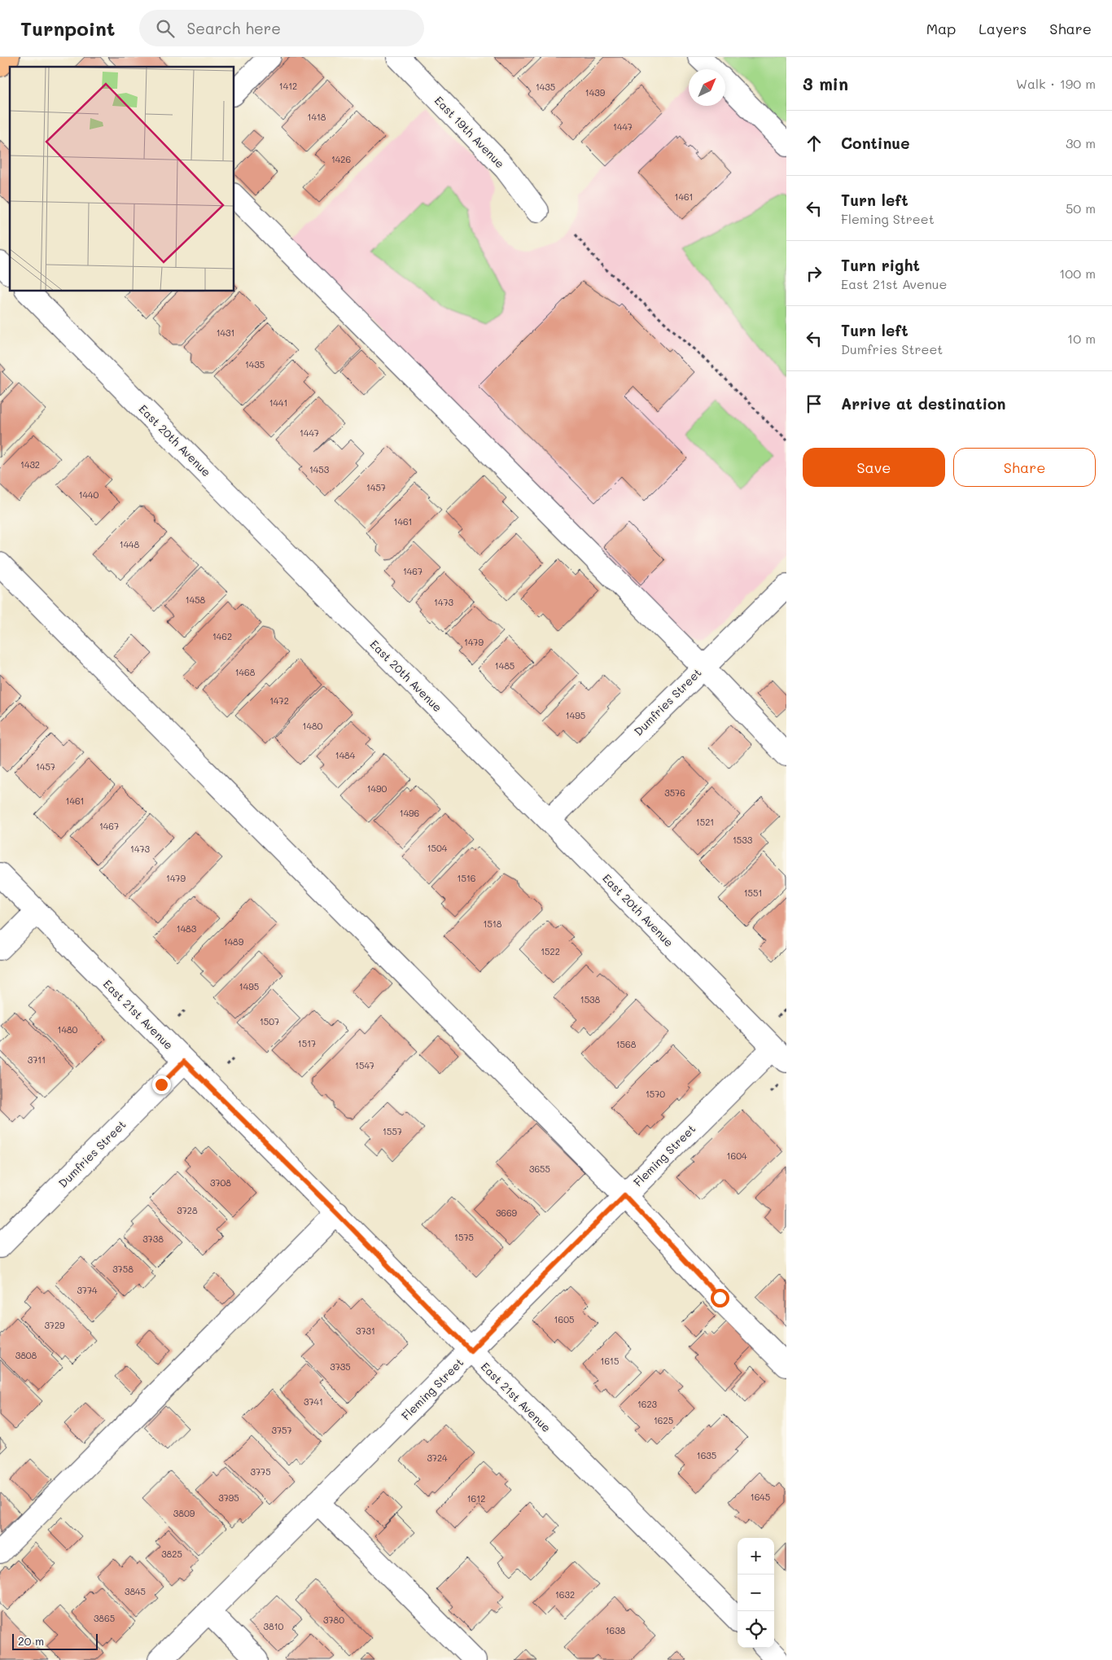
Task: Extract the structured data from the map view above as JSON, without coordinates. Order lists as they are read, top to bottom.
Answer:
{
  "streets": {
    "street": [
      "East 19th Avenue",
      "East 20th Avenue",
      "Dumfries Street",
      "East 21st Avenue",
      "Fleming Street"
    ]
  },
  "crossings": [
    ["East 20th Avenue", "Dumfries Street"],
    ["East 20th Avenue", "Fleming Street"],
    ["Dumfries Street", "East 21st Avenue"],
    ["East 21st Avenue", "Fleming Street"]
  ],
  "house_numbers": [
    "1412",
    "1435",
    "1439",
    "1418",
    "1447",
    "1426",
    "1461",
    "1431",
    "1435",
    "1441",
    "1447",
    "1432",
    "1453",
    "1457",
    "1440",
    "1461",
    "1448",
    "1467",
    "1458",
    "1473",
    "1462",
    "1479",
    "1485",
    "1468",
    "1472",
    "1495",
    "1480",
    "1484",
    "1457",
    "1490",
    "3576",
    "1461",
    "1496",
    "1521",
    "1467",
    "1533",
    "1504",
    "1473",
    "1479",
    "1516",
    "1551",
    "1518",
    "1483",
    "1489",
    "1522",
    "1495",
    "1538",
    "1507",
    "1480",
    "1517",
    "1568",
    "3711",
    "1547",
    "1570",
    "1557",
    "1604",
    "3655",
    "3708",
    "3728",
    "3669",
    "1575",
    "3738",
    "3758",
    "3774",
    "1605",
    "3729",
    "3731",
    "3808",
    "1615",
    "3735",
    "3741",
    "1623",
    "1625",
    "3757",
    "1635",
    "3724",
    "3775",
    "1645",
    "3795",
    "1612",
    "3809",
    "3825",
    "3845",
    "1632",
    "3865",
    "3780",
    "3810",
    "1638"
  ],
  "scale_bar": "20 m",
  "north": "top right",
  "page": {
    "header": "Turnpoint",
    "search": "Search here",
    "nav": ["Map", "Layers", "Share"],
    "heading": ["3 min", "Walk · 190 m"],
    "list": [
      ["Continue", "30 m"],
      ["Turn left", "Fleming Street", "50 m"],
      ["Turn right", "East 21st Avenue", "100 m"],
      ["Turn left", "Dumfries Street", "10 m"],
      "Arrive at destination"
    ],
    "buttons": ["Save", "Share"],
    "map_buttons": ["+", "−"],
    "scale": "20 m"
  }
}
